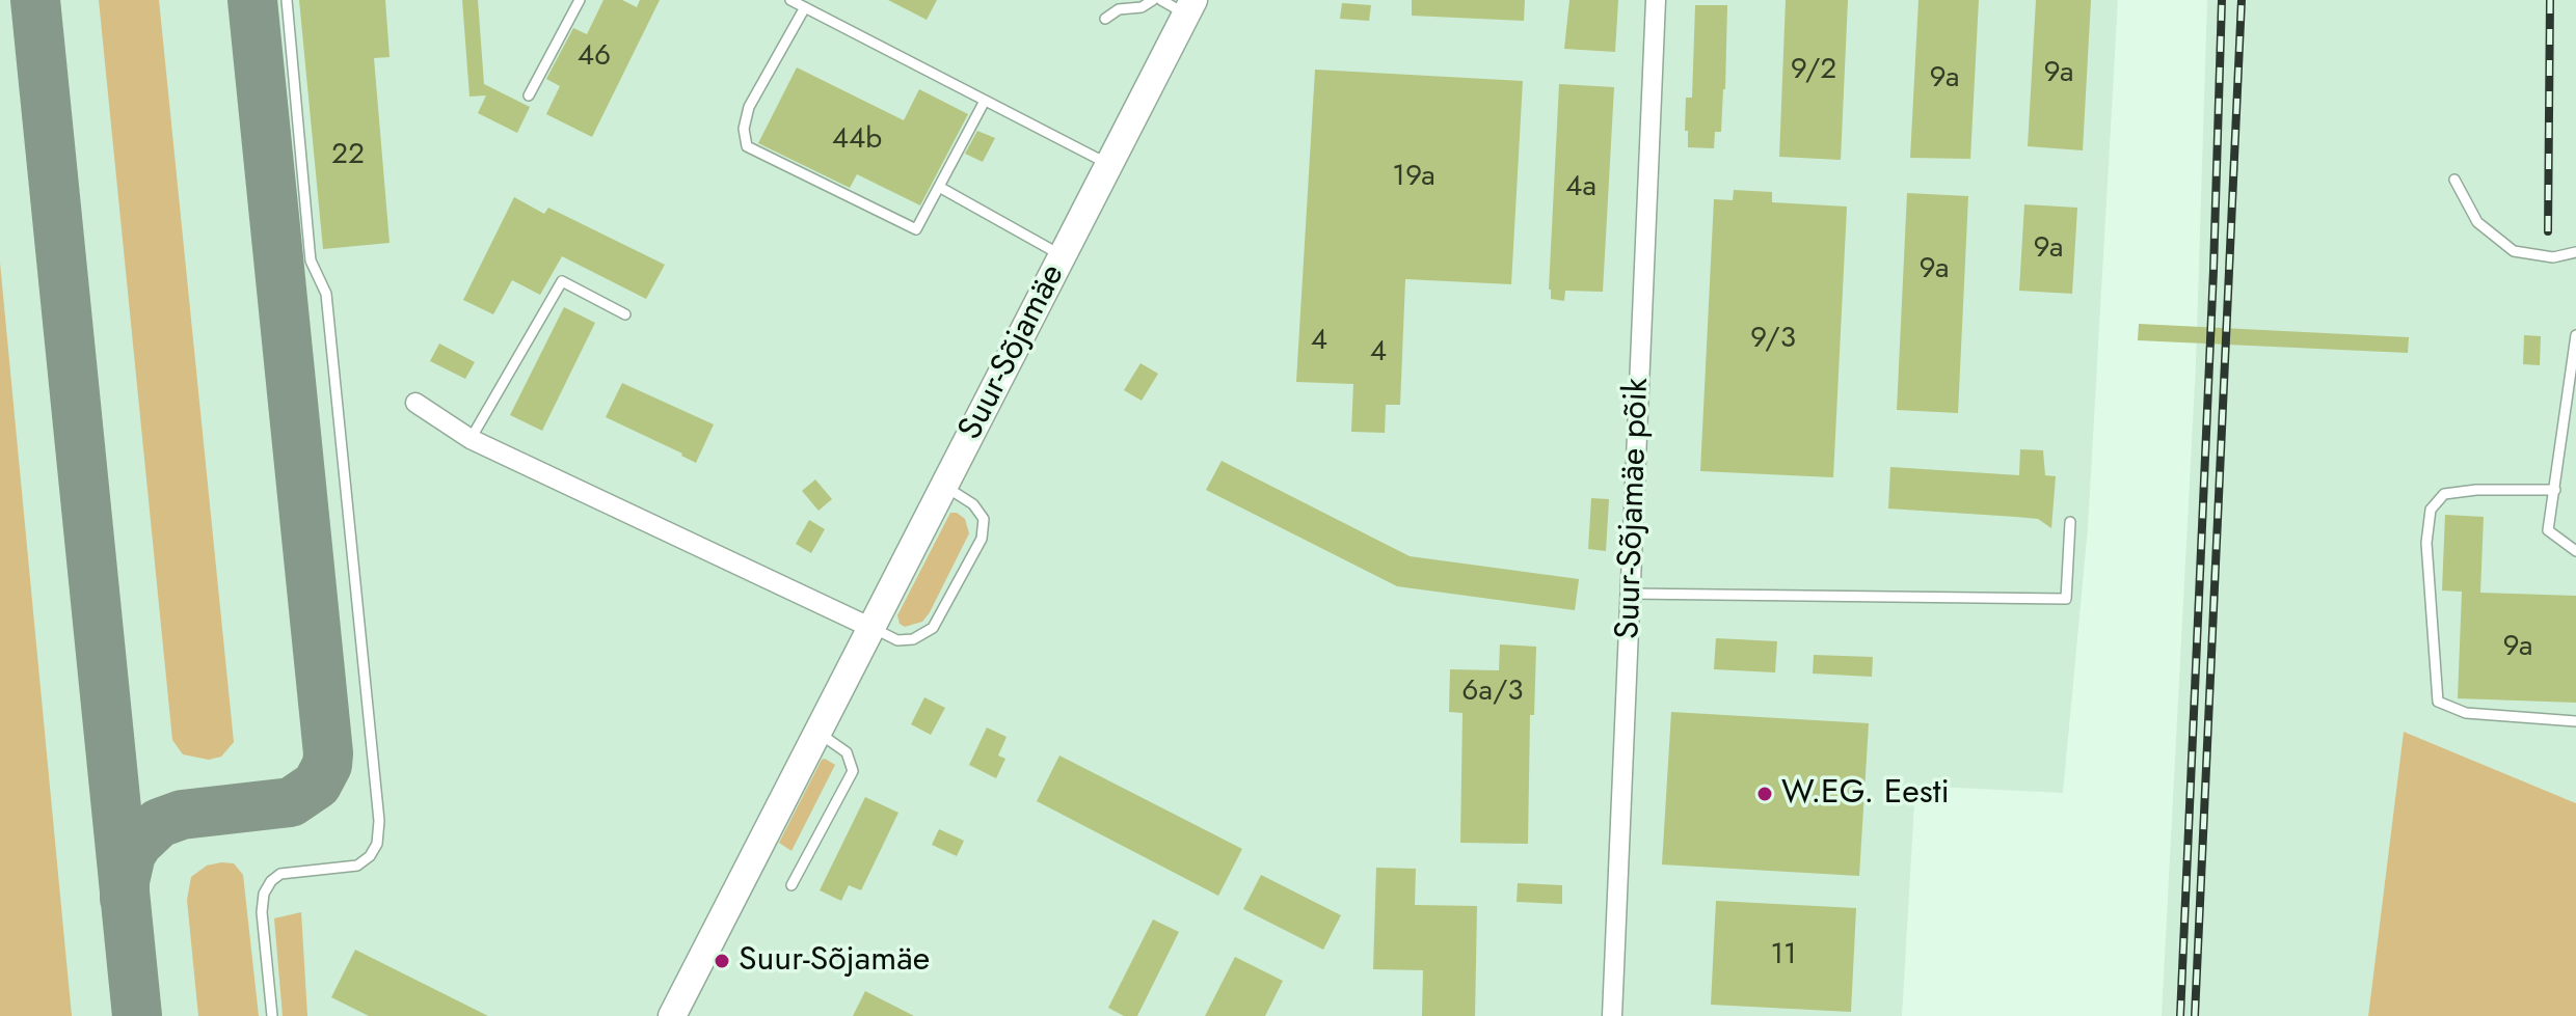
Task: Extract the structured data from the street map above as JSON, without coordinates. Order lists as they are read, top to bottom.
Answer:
{
  "streets": {
    "main road": ["Suur-Sõjamäe"],
    "street": ["Suur-Sõjamäe põik"]
  },
  "places": ["W.EG. Eesti", "Suur-Sõjamäe"],
  "house_numbers": [
    "46",
    "9/2",
    "9a",
    "9a",
    "44b",
    "22",
    "19a",
    "4a",
    "9a",
    "9a",
    "9/3",
    "4",
    "4",
    "9a",
    "6a/3",
    "11"
  ]
}
